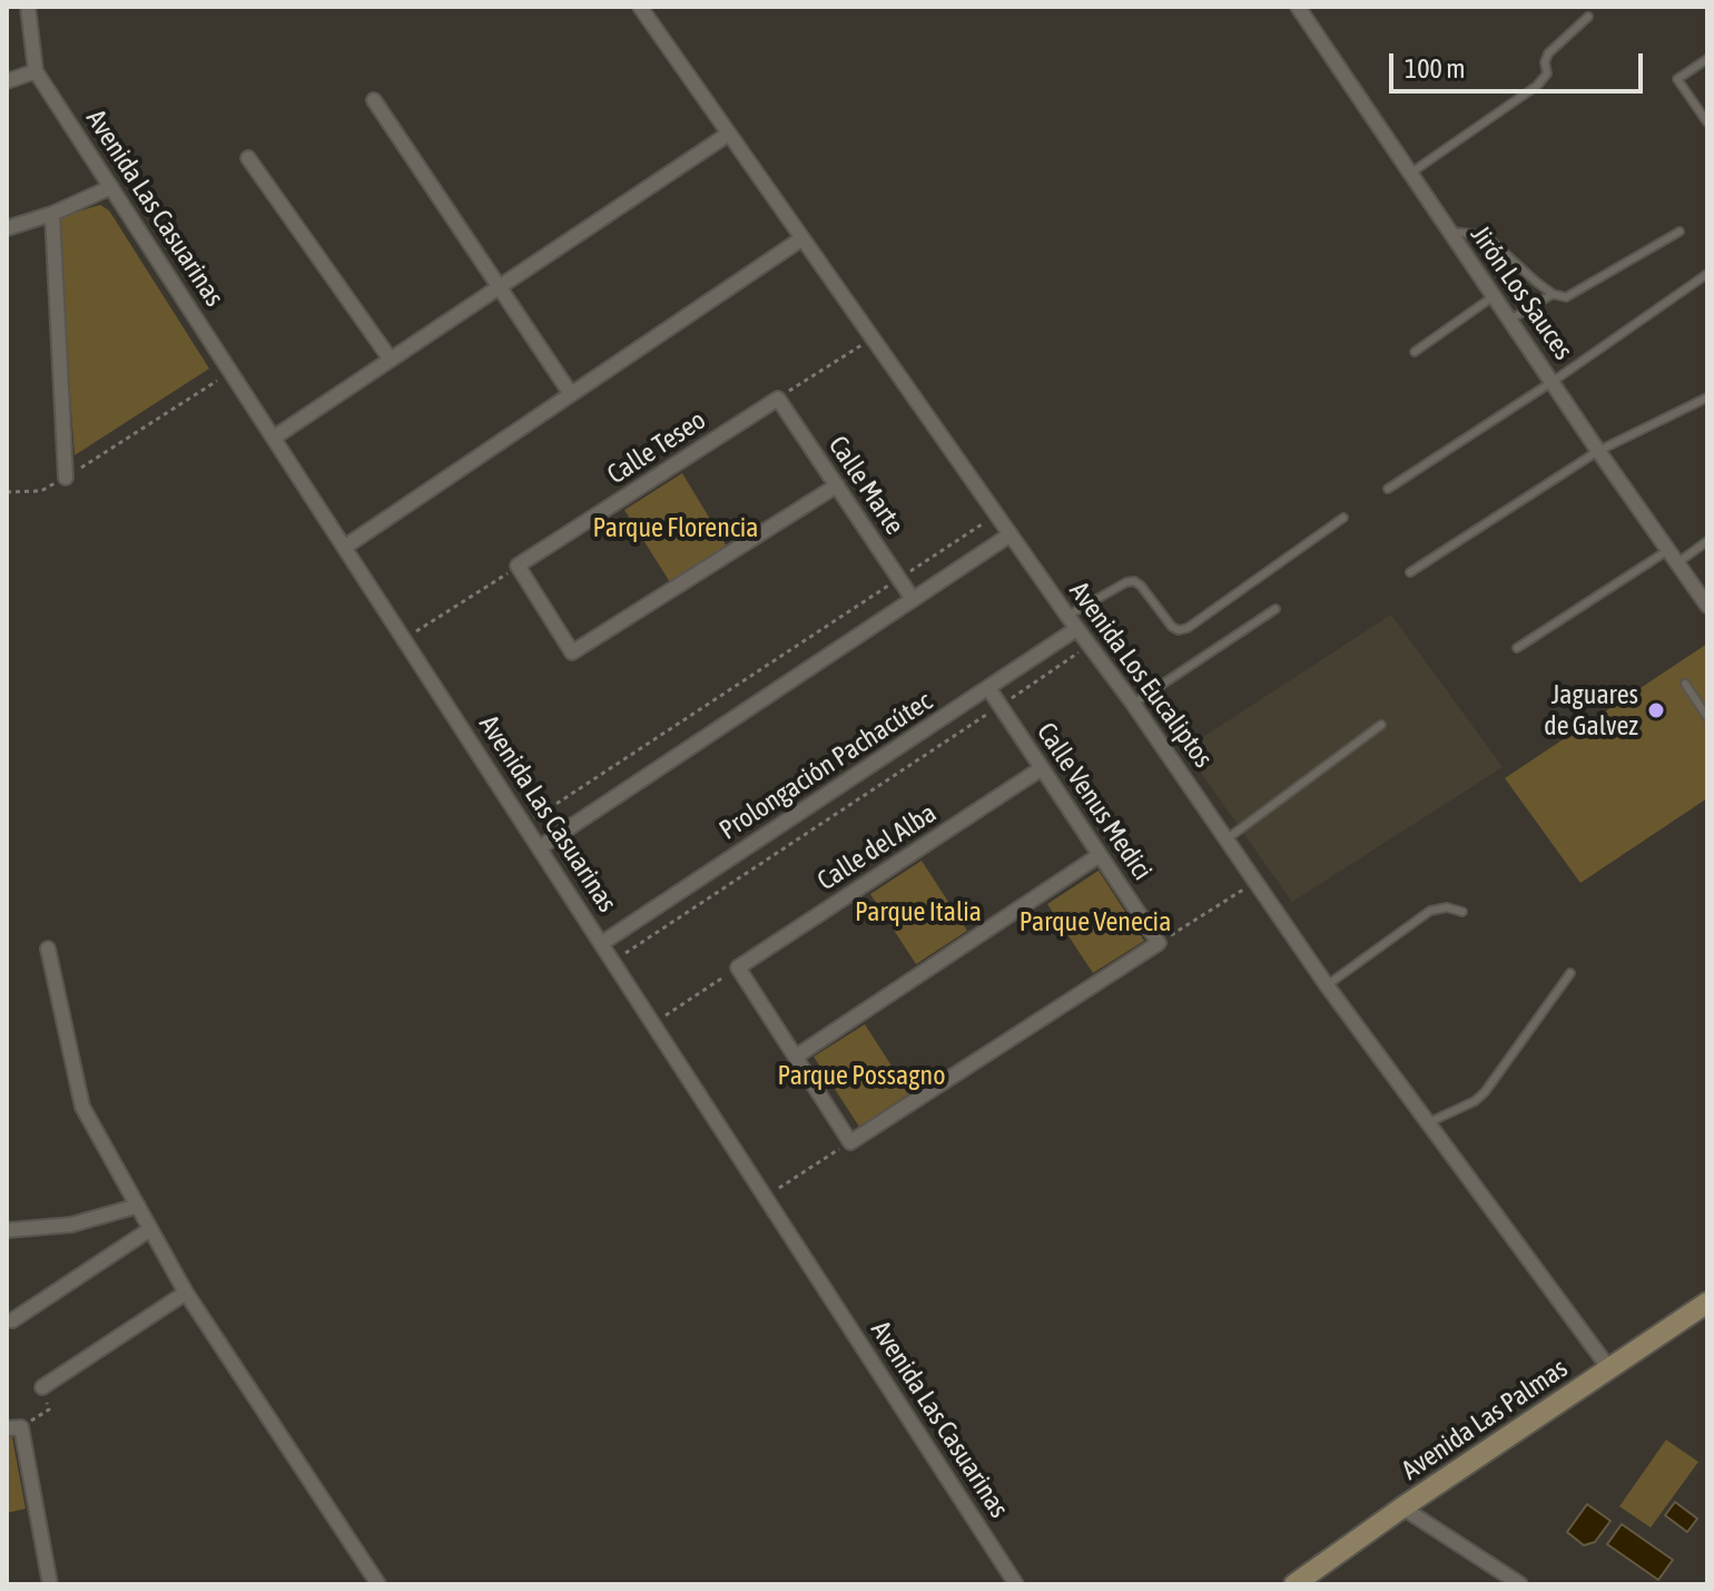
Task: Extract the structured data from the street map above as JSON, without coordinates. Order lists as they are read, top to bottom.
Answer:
{
  "streets": {
    "main road": ["Avenida Las Palmas"],
    "street": [
      "Avenida Las Casuarinas",
      "Jirón Los Sauces",
      "Calle Teseo",
      "Calle Marte",
      "Avenida Los Eucaliptos",
      "Prolongación Pachacútec",
      "Calle Venus Medici",
      "Calle del Alba"
    ]
  },
  "crossings": [
    ["Avenida Las Casuarinas", "Prolongación Pachacútec"],
    ["Calle Teseo", "Calle Marte"],
    ["Avenida Los Eucaliptos", "Prolongación Pachacútec"],
    ["Avenida Los Eucaliptos", "Avenida Las Palmas"],
    ["Prolongación Pachacútec", "Calle Venus Medici"],
    ["Calle Venus Medici", "Calle del Alba"]
  ],
  "parks": [
    "Parque Florencia",
    "Parque Italia",
    "Parque Venecia",
    "Parque Possagno"
  ],
  "places": ["Jaguares de Galvez"],
  "scale_bar": "100 m"
}
